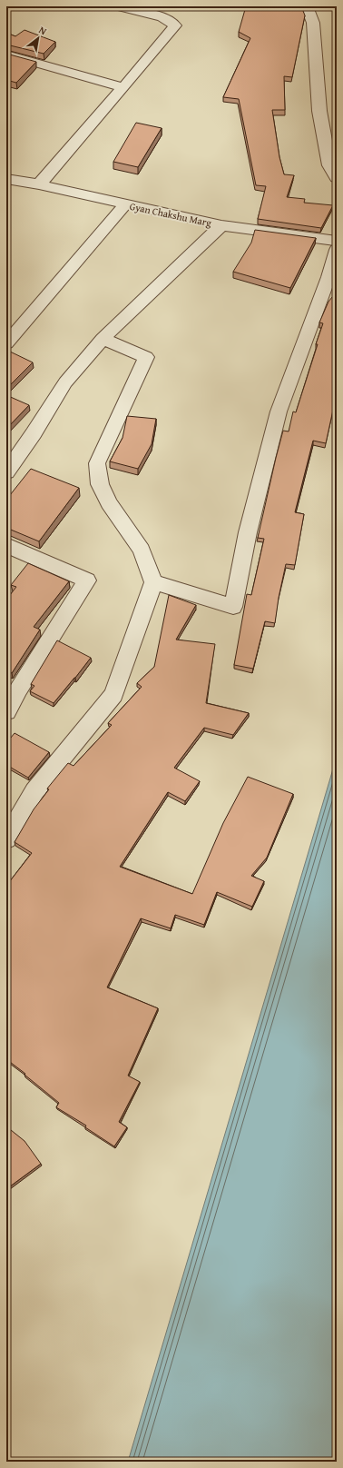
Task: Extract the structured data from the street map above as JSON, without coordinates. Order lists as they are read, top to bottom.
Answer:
{
  "streets": {
    "street": ["Gyan Chakshu Marg"]
  },
  "north": "top right"
}
